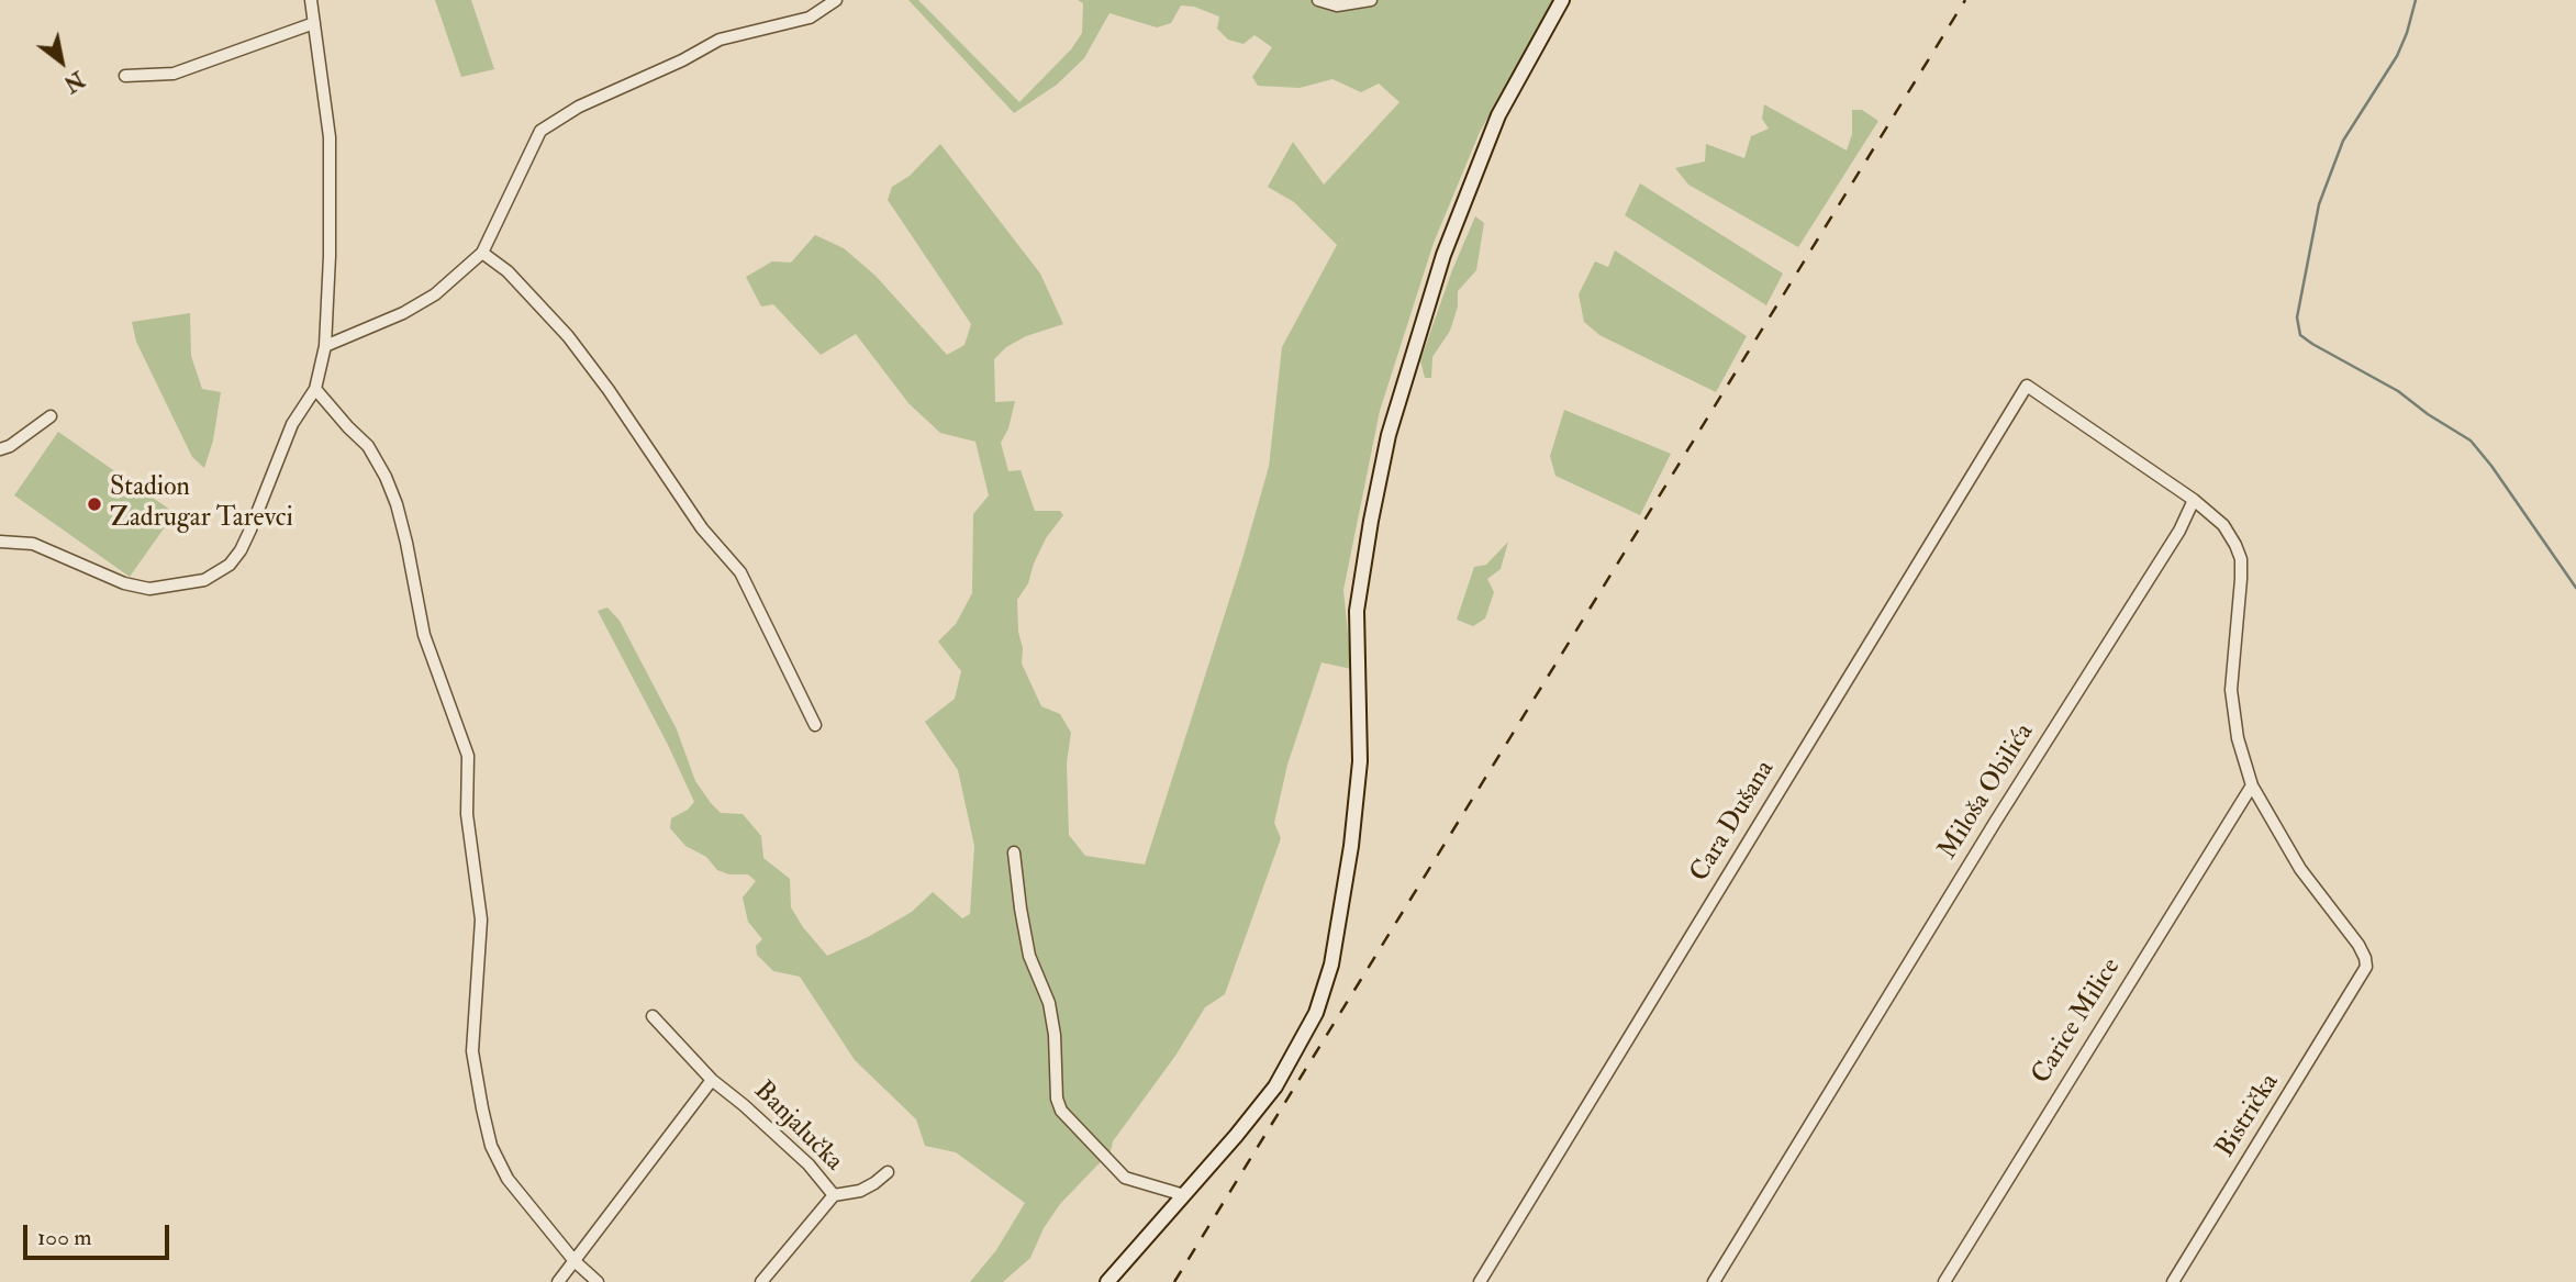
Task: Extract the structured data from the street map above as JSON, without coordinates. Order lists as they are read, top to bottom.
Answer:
{
  "streets": {
    "street": [
      "Miloša Obilića",
      "Cara Dušana",
      "Carice Milice",
      "Bistrička",
      "Banjalučka"
    ]
  },
  "crossings": [
    ["Miloša Obilića", "Cara Dušana"],
    ["Carice Milice", "Bistrička"]
  ],
  "places": ["Stadion Zadrugar Tarevci"],
  "scale_bar": "100 m",
  "north": "bottom right"
}
